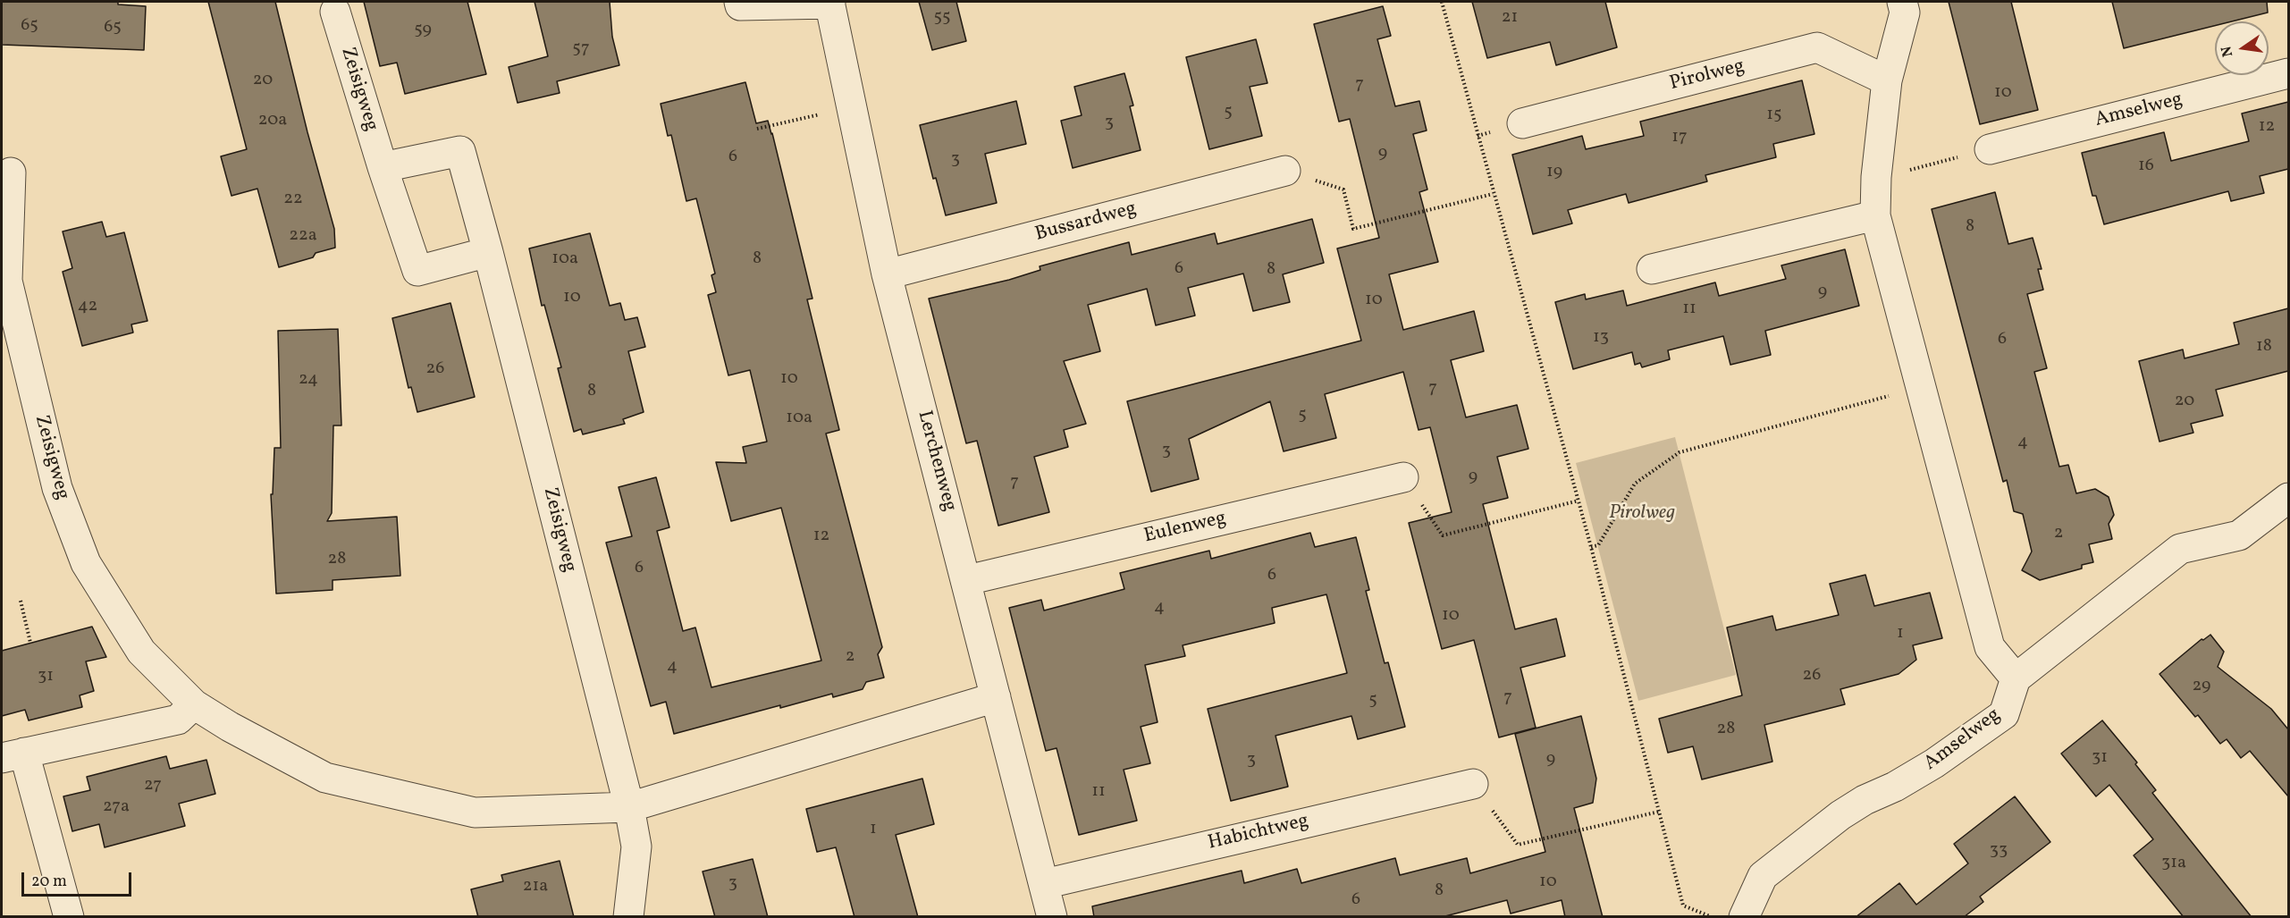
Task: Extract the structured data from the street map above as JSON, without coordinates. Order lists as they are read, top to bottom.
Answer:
{
  "streets": {
    "street": [
      "Pirolweg",
      "Zeisigweg",
      "Amselweg",
      "Bussardweg",
      "Lerchenweg",
      "Eulenweg",
      "Habichtweg"
    ]
  },
  "crossings": [
    ["Zeisigweg", "Lerchenweg"],
    ["Bussardweg", "Lerchenweg"],
    ["Lerchenweg", "Eulenweg"],
    ["Lerchenweg", "Habichtweg"]
  ],
  "parks": ["Pirolweg"],
  "house_numbers": [
    "55",
    "21",
    "65",
    "65",
    "59",
    "57",
    "20",
    "7",
    "10",
    "5",
    "15",
    "20a",
    "3",
    "12",
    "17",
    "9",
    "6",
    "3",
    "16",
    "19",
    "22",
    "8",
    "22a",
    "10a",
    "8",
    "6",
    "8",
    "9",
    "10",
    "10",
    "42",
    "11",
    "13",
    "6",
    "18",
    "26",
    "10",
    "24",
    "7",
    "8",
    "20",
    "5",
    "10a",
    "4",
    "3",
    "9",
    "7",
    "2",
    "12",
    "28",
    "6",
    "6",
    "4",
    "10",
    "1",
    "2",
    "4",
    "26",
    "31",
    "29",
    "7",
    "5",
    "28",
    "31",
    "9",
    "3",
    "27",
    "11",
    "27a",
    "1",
    "33",
    "31a",
    "10",
    "3",
    "21a",
    "8",
    "6"
  ],
  "scale_bar": "20 m",
  "north": "left"
}
